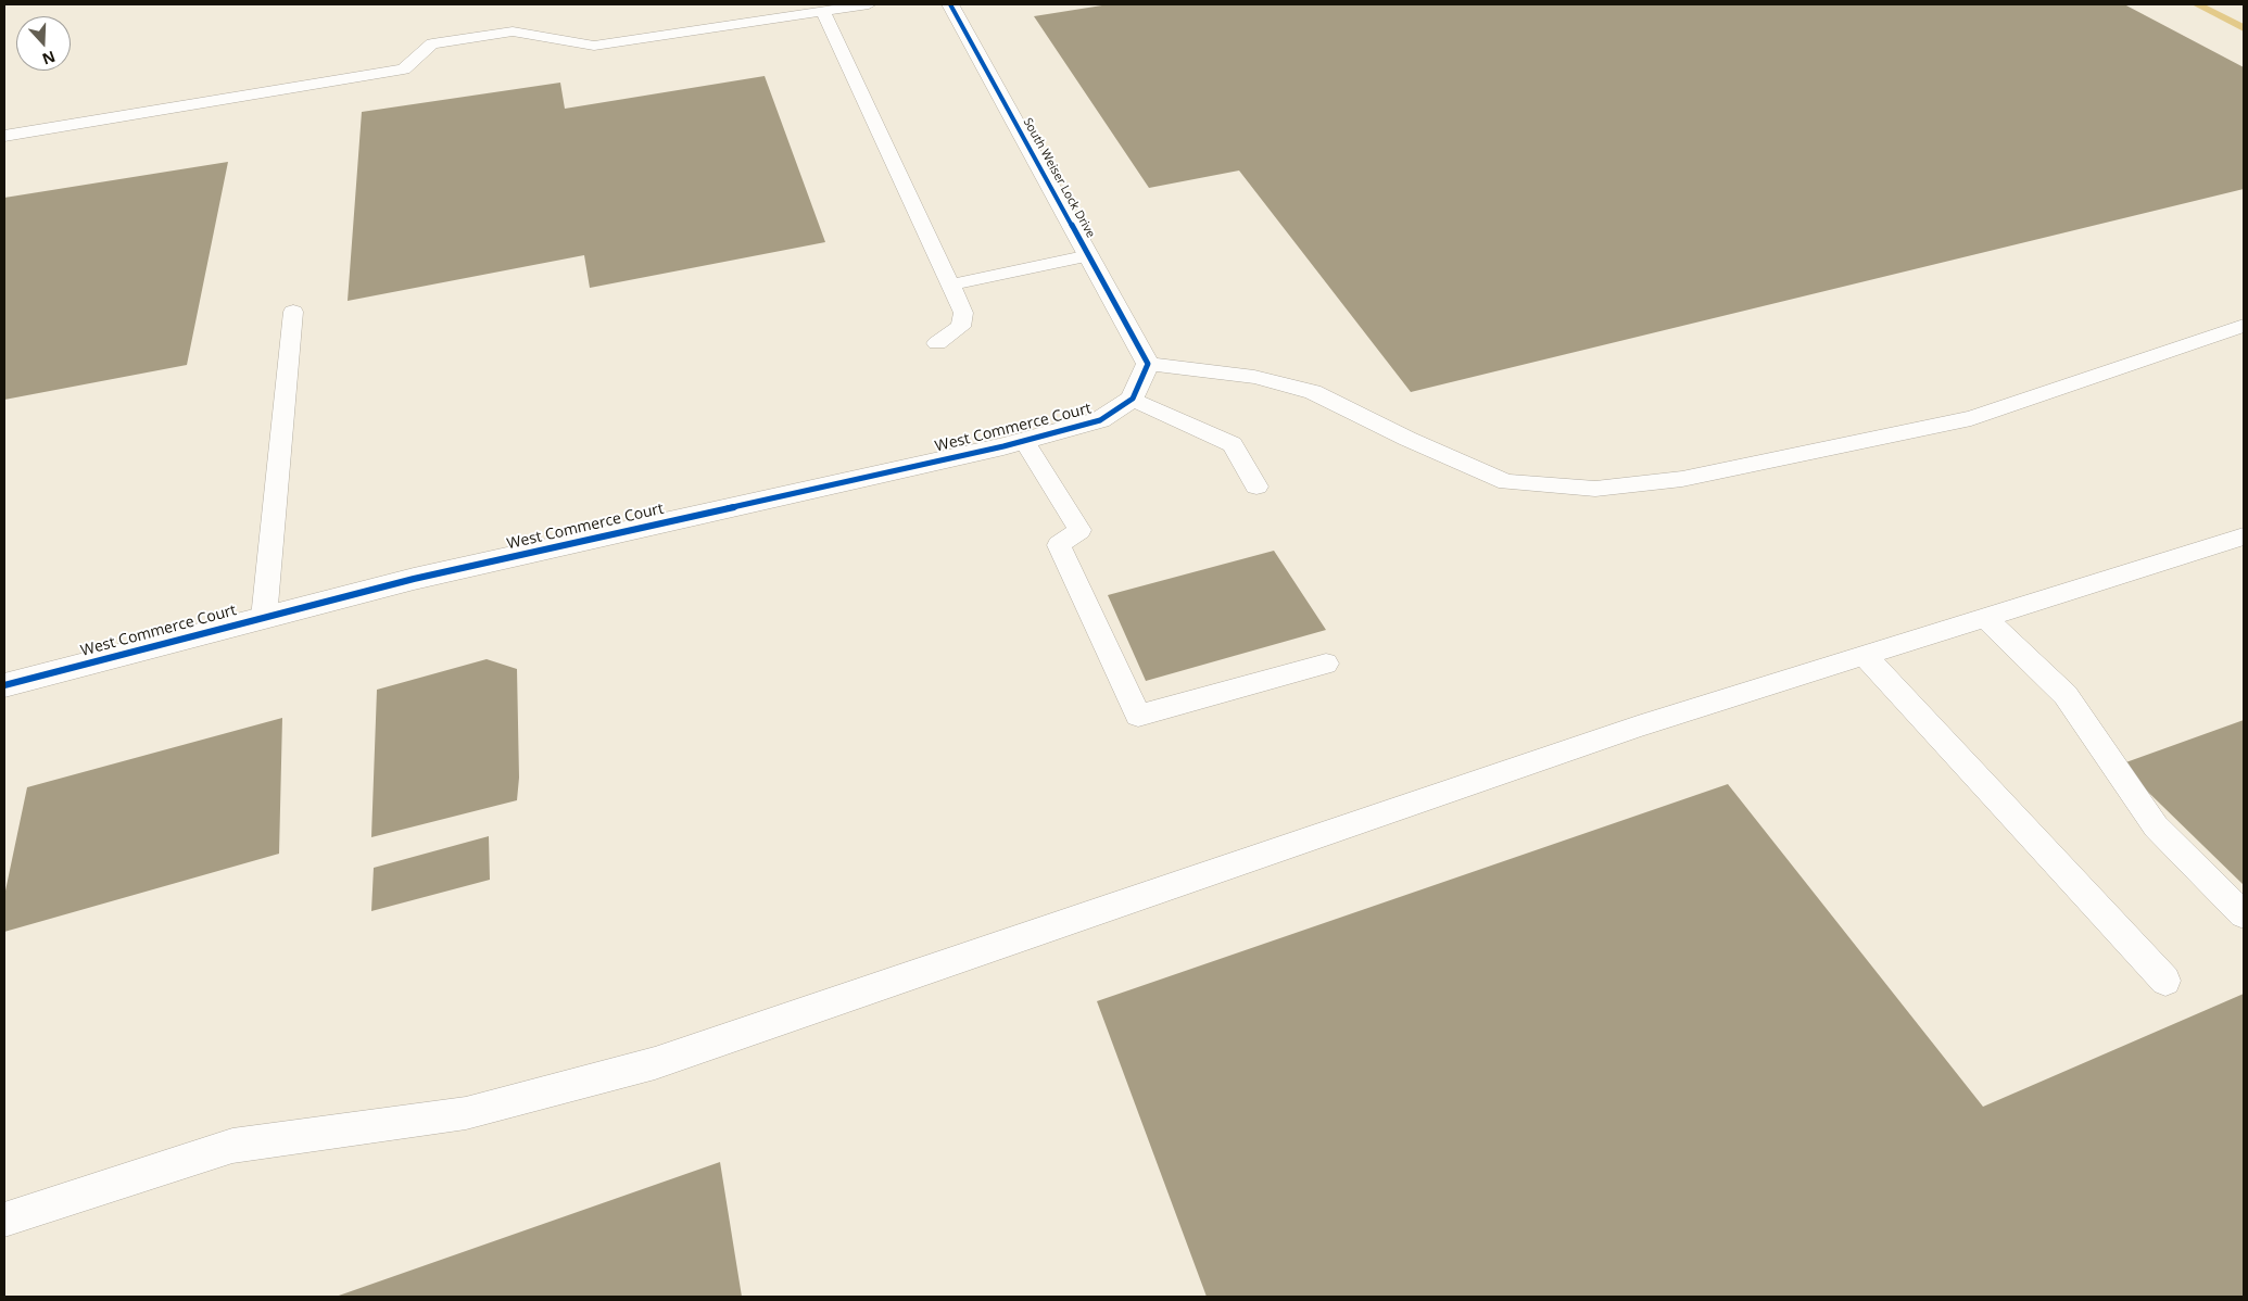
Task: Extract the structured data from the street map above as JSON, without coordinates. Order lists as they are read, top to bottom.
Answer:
{
  "streets": {
    "street": ["South Weiser Lock Drive", "West Commerce Court"]
  },
  "north": "bottom"
}
